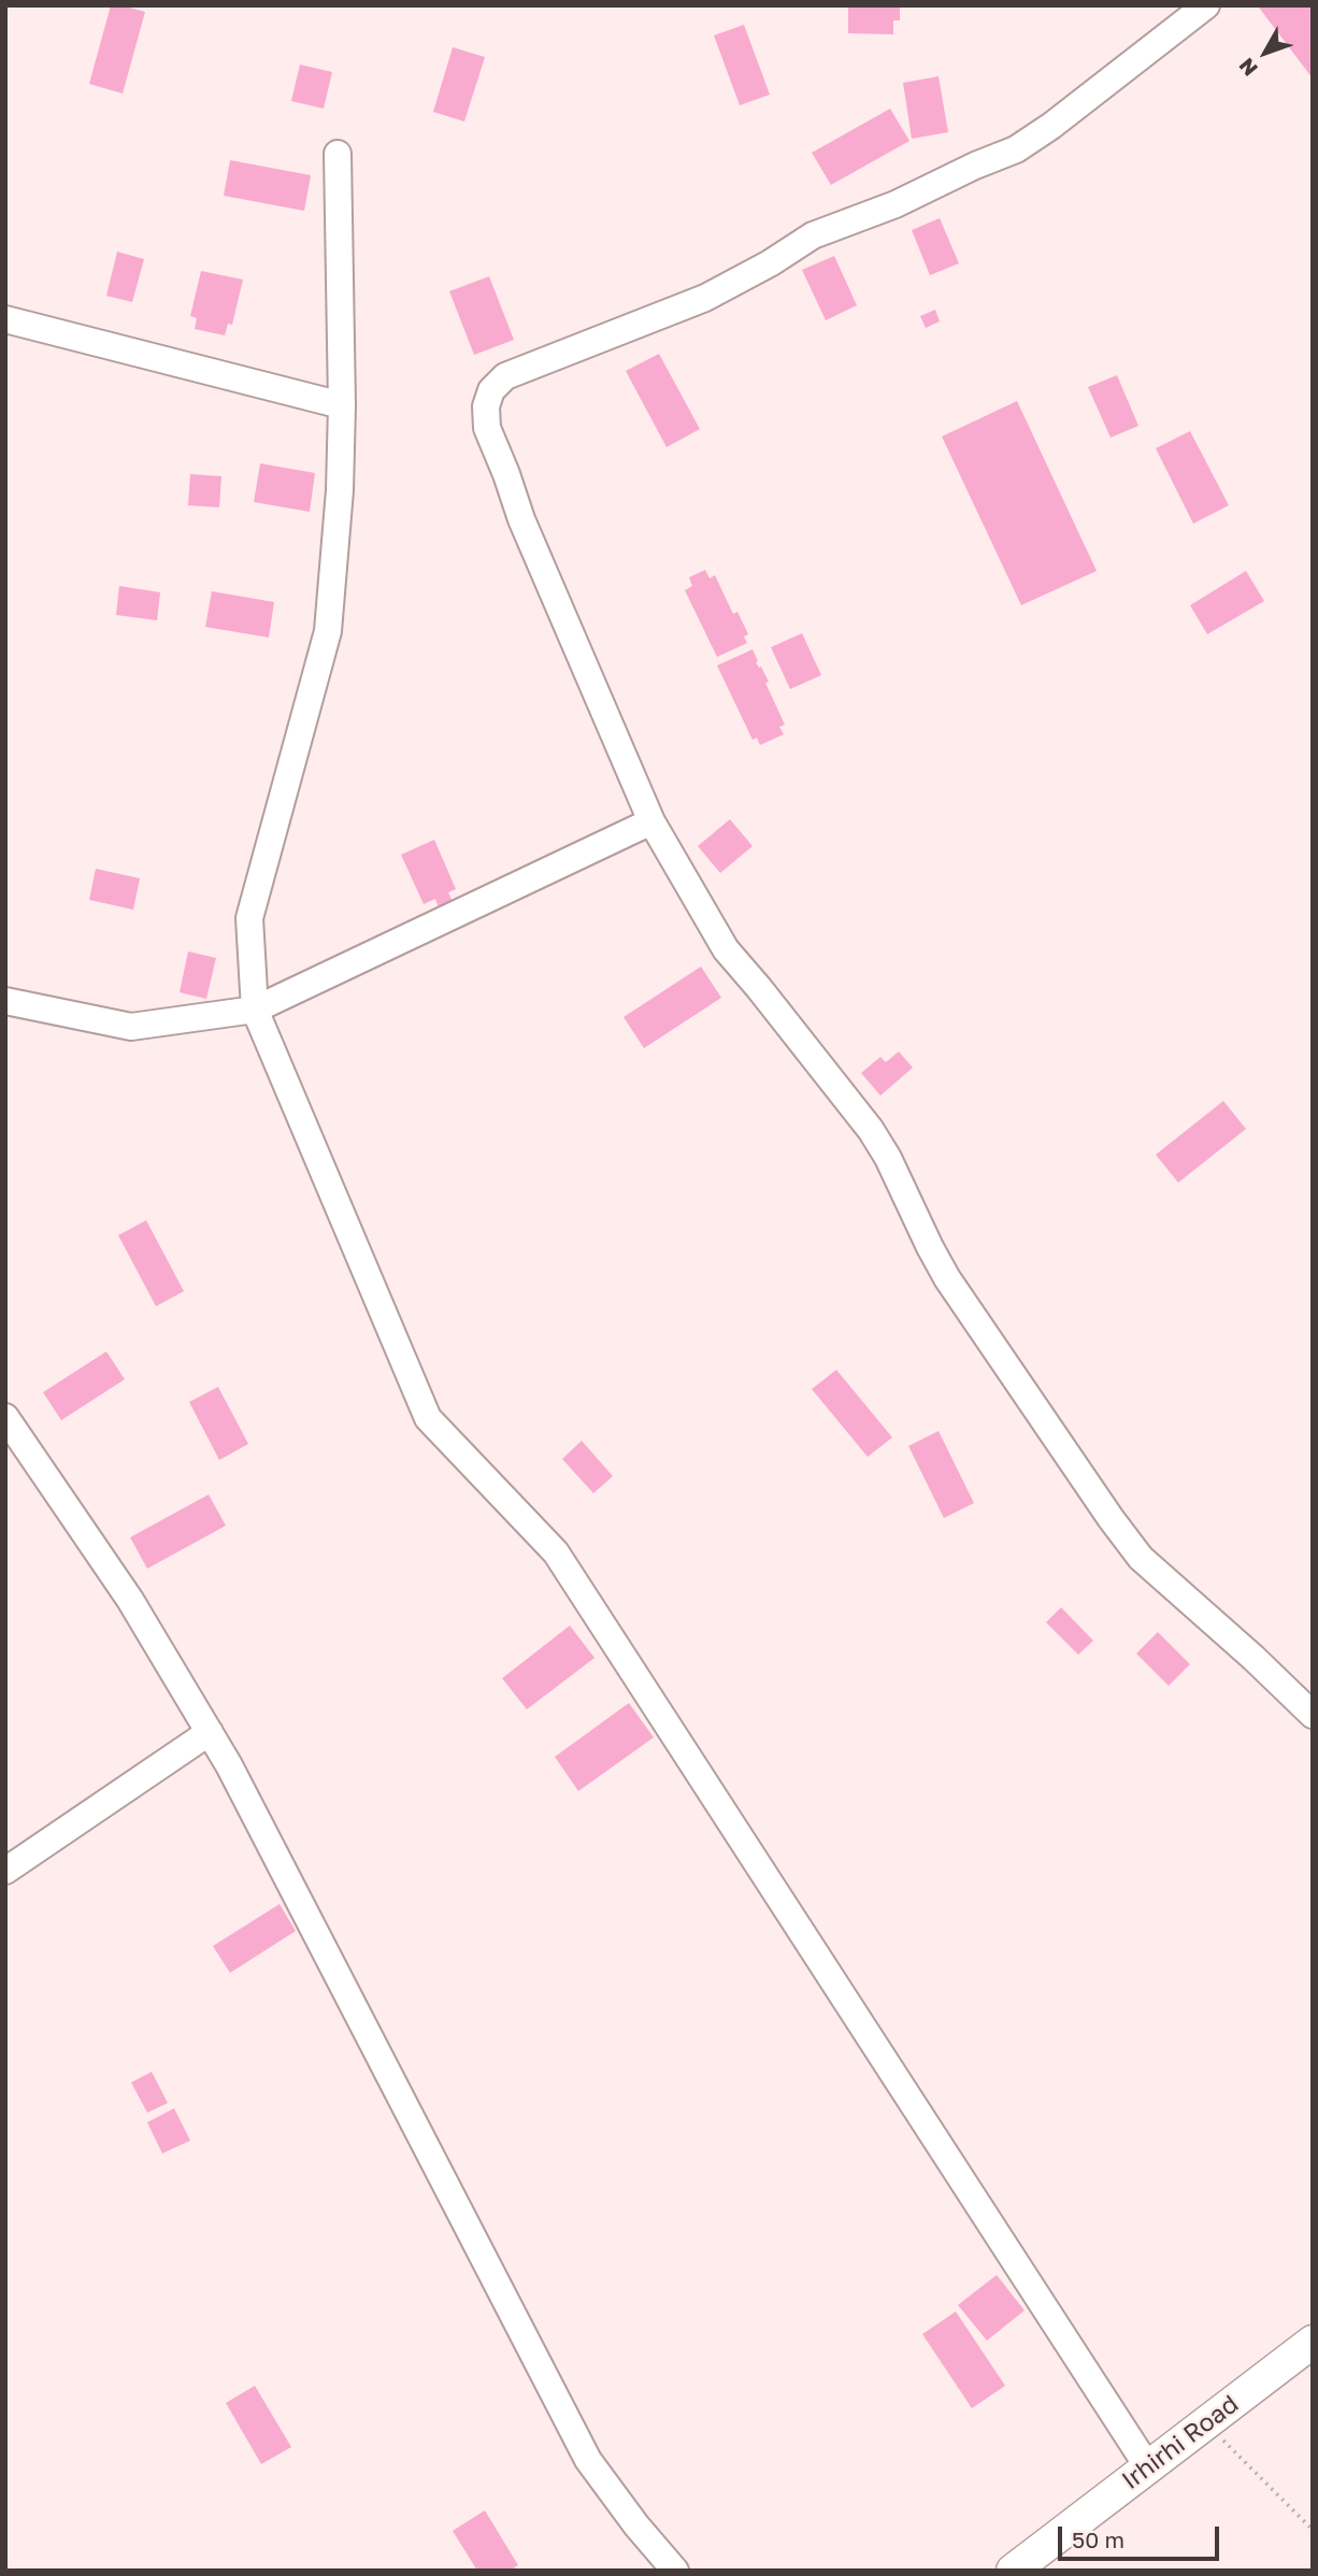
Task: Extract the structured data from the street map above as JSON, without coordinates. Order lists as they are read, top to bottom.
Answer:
{
  "streets": {
    "street": ["Irhirhi Road"]
  },
  "scale_bar": "50 m",
  "north": "bottom left"
}
